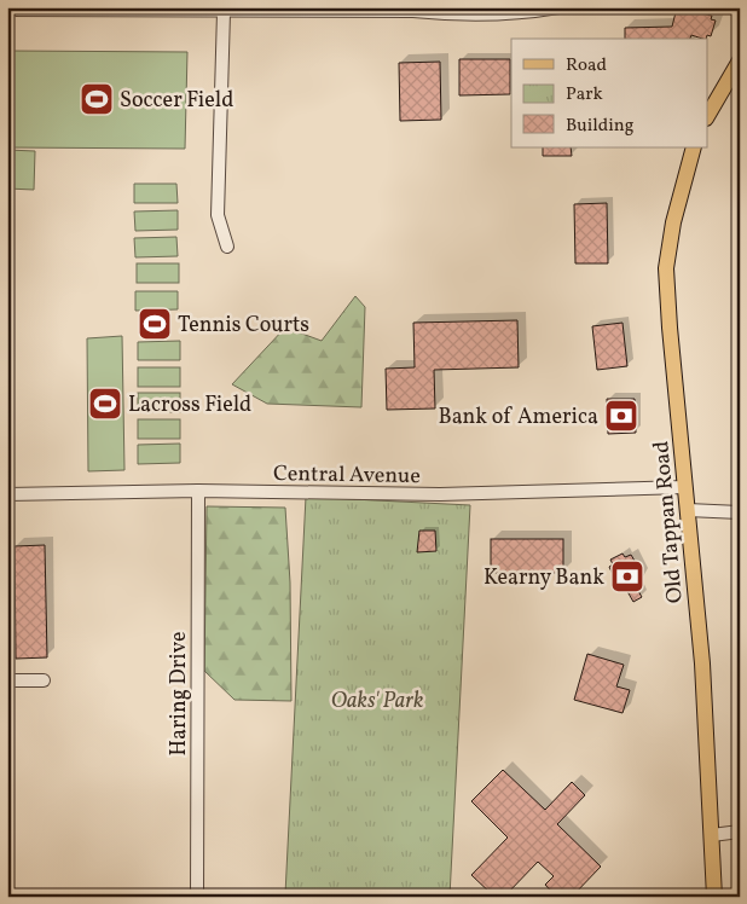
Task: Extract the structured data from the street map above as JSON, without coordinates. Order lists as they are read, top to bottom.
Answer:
{
  "streets": {
    "main road": ["Old Tappan Road"],
    "street": ["Central Avenue", "Haring Drive"]
  },
  "crossings": [
    ["Central Avenue", "Old Tappan Road"],
    ["Central Avenue", "Haring Drive"]
  ],
  "parks": ["Oaks' Park"],
  "places": {
    "sports": ["Soccer Field", "Tennis Courts", "Lacross Field"],
    "bank": ["Bank of America", "Kearny Bank"]
  },
  "legend": ["Road", "Park", "Building"]
}
